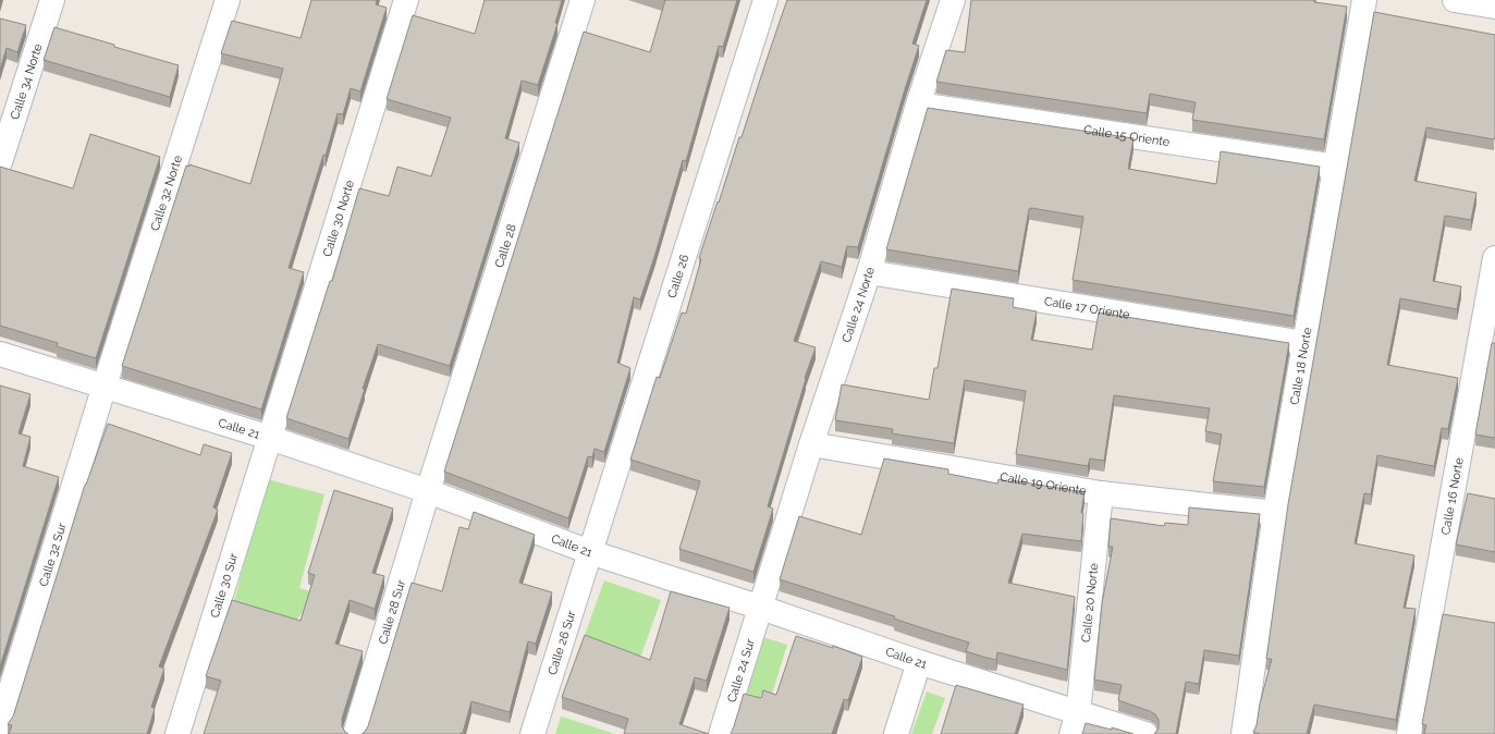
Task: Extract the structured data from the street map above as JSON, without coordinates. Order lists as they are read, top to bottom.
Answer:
{
  "streets": {
    "street": [
      "Calle 34 Norte",
      "Calle 15 Oriente",
      "Calle 32 Norte",
      "Calle 30 Norte",
      "Calle 28",
      "Calle 26",
      "Calle 24 Norte",
      "Calle 17 Oriente",
      "Calle 18 Norte",
      "Calle 21",
      "Calle 19 Oriente",
      "Calle 16 Norte",
      "Calle 32 Sur",
      "Calle 30 Sur",
      "Calle 20 Norte",
      "Calle 28 Sur",
      "Calle 26 Sur",
      "Calle 24 Sur"
    ]
  },
  "crossings": [
    ["Calle 15 Oriente", "Calle 24 Norte"],
    ["Calle 15 Oriente", "Calle 18 Norte"],
    ["Calle 32 Norte", "Calle 21"],
    ["Calle 32 Norte", "Calle 32 Sur"],
    ["Calle 30 Norte", "Calle 21"],
    ["Calle 30 Norte", "Calle 30 Sur"],
    ["Calle 28", "Calle 21"],
    ["Calle 28", "Calle 28 Sur"],
    ["Calle 26", "Calle 21"],
    ["Calle 26", "Calle 26 Sur"],
    ["Calle 24 Norte", "Calle 17 Oriente"],
    ["Calle 24 Norte", "Calle 21"],
    ["Calle 24 Norte", "Calle 19 Oriente"],
    ["Calle 24 Norte", "Calle 24 Sur"],
    ["Calle 17 Oriente", "Calle 18 Norte"],
    ["Calle 18 Norte", "Calle 19 Oriente"],
    ["Calle 21", "Calle 32 Sur"],
    ["Calle 21", "Calle 30 Sur"],
    ["Calle 21", "Calle 20 Norte"],
    ["Calle 21", "Calle 28 Sur"],
    ["Calle 21", "Calle 26 Sur"],
    ["Calle 21", "Calle 24 Sur"],
    ["Calle 19 Oriente", "Calle 20 Norte"]
  ]
}
